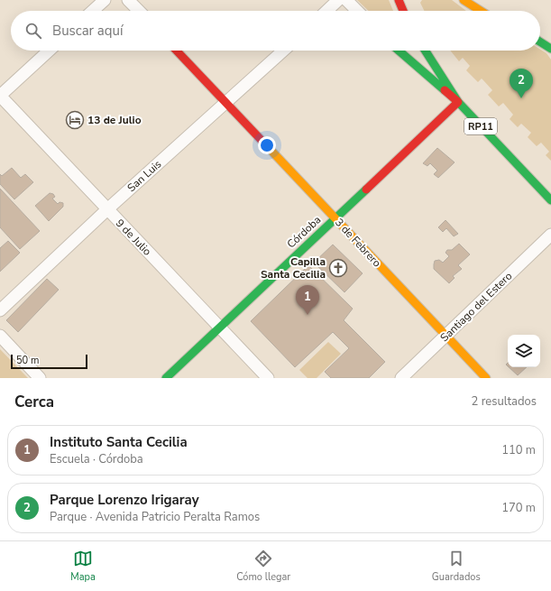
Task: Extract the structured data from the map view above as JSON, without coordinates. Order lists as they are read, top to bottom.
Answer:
{
  "streets": {
    "street": [
      "RP11",
      "San Luis",
      "Córdoba",
      "9 de Julio",
      "3 de Febrero",
      "Santiago del Estero"
    ]
  },
  "crossings": [
    ["RP11", "Córdoba"],
    ["San Luis", "9 de Julio"],
    ["San Luis", "3 de Febrero"],
    ["Córdoba", "9 de Julio"],
    ["Córdoba", "3 de Febrero"],
    ["3 de Febrero", "Santiago del Estero"]
  ],
  "places": {
    "hotel": ["13 de Julio"],
    "church": ["Capilla Santa Cecilia"]
  },
  "scale_bar": "50 m",
  "page": {
    "search": "Buscar aquí",
    "pins": ["2", "1"],
    "scale": "50 m",
    "heading": ["Cerca", "2 resultados"],
    "list": [
      {
        "mark": "1",
        "name": "Instituto Santa Cecilia",
        "note": "Escuela · Córdoba",
        "value": "110 m"
      },
      {
        "mark": "2",
        "name": "Parque Lorenzo Irigaray",
        "note": "Parque · Avenida Patricio Peralta Ramos",
        "value": "170 m"
      }
    ],
    "nav": ["Mapa", "Cómo llegar", "Guardados"]
  }
}
